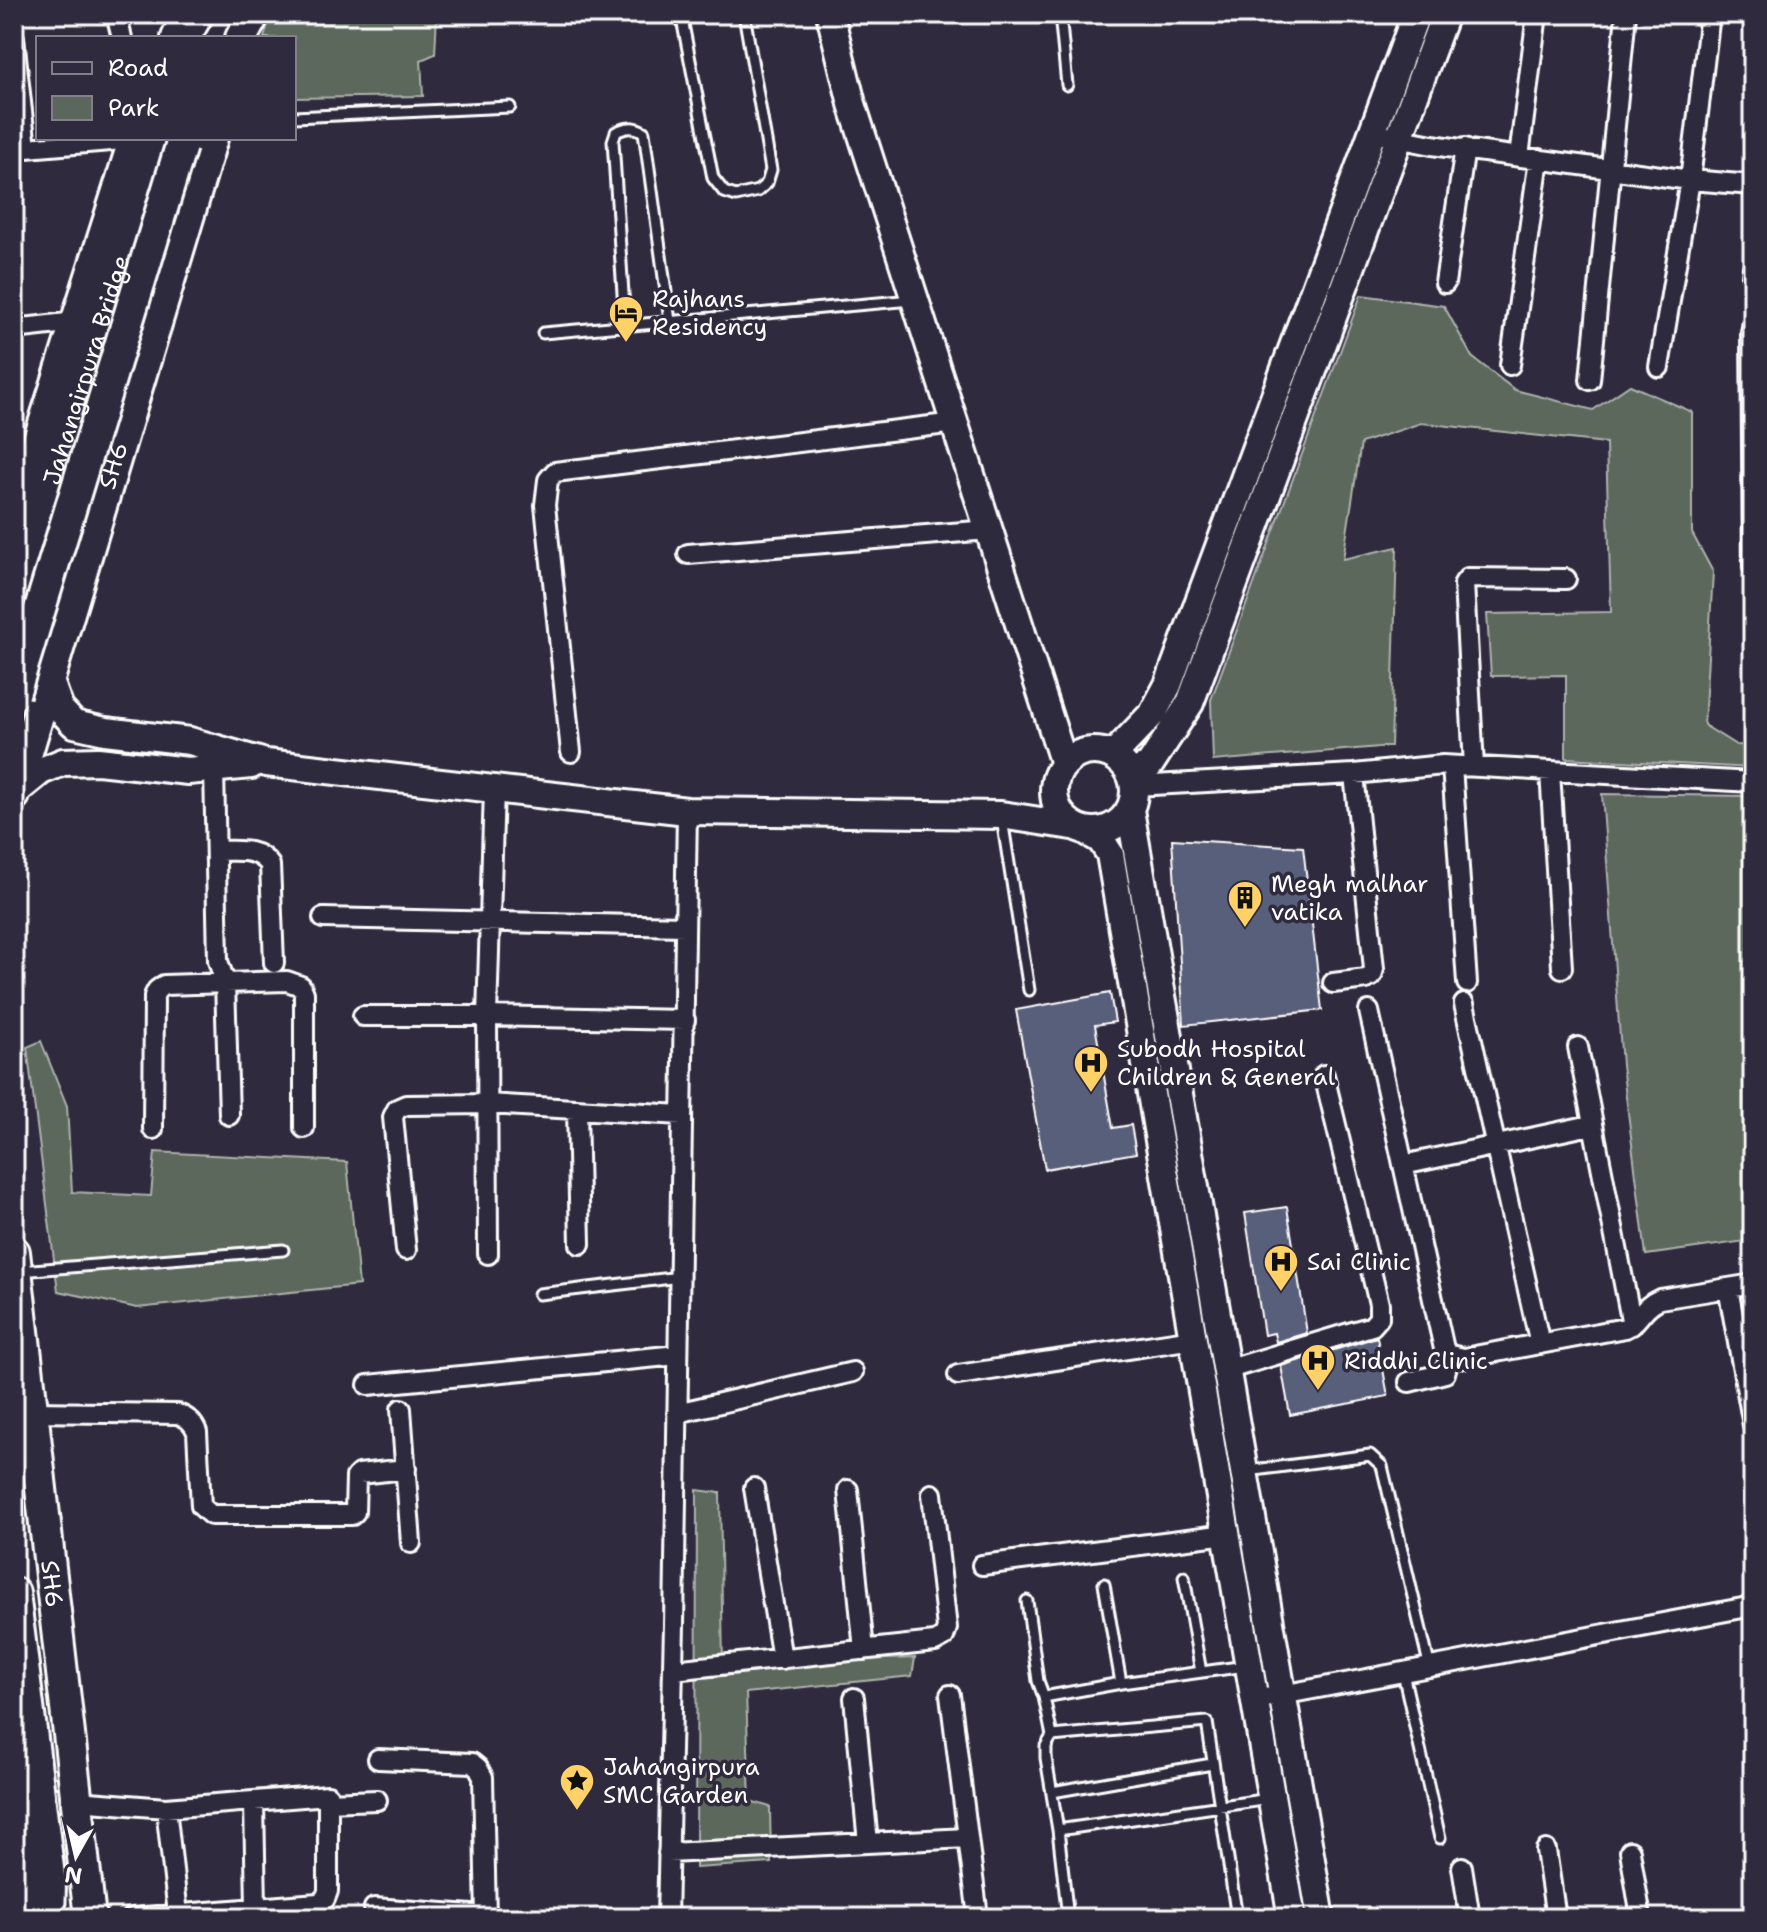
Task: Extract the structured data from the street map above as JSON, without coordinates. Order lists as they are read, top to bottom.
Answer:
{
  "streets": {
    "main road": ["Jahangirpura Bridge", "SH6"]
  },
  "places": {
    "hotel": ["Rajhans Residency"],
    "building": ["Megh malhar vatika"],
    "hospital": ["Subodh Hospital Children & General", "Sai Clinic", "Riddhi Clinic"],
    "place": ["Jahangirpura SMC Garden"]
  },
  "legend": ["Road", "Park"],
  "north": "bottom"
}
